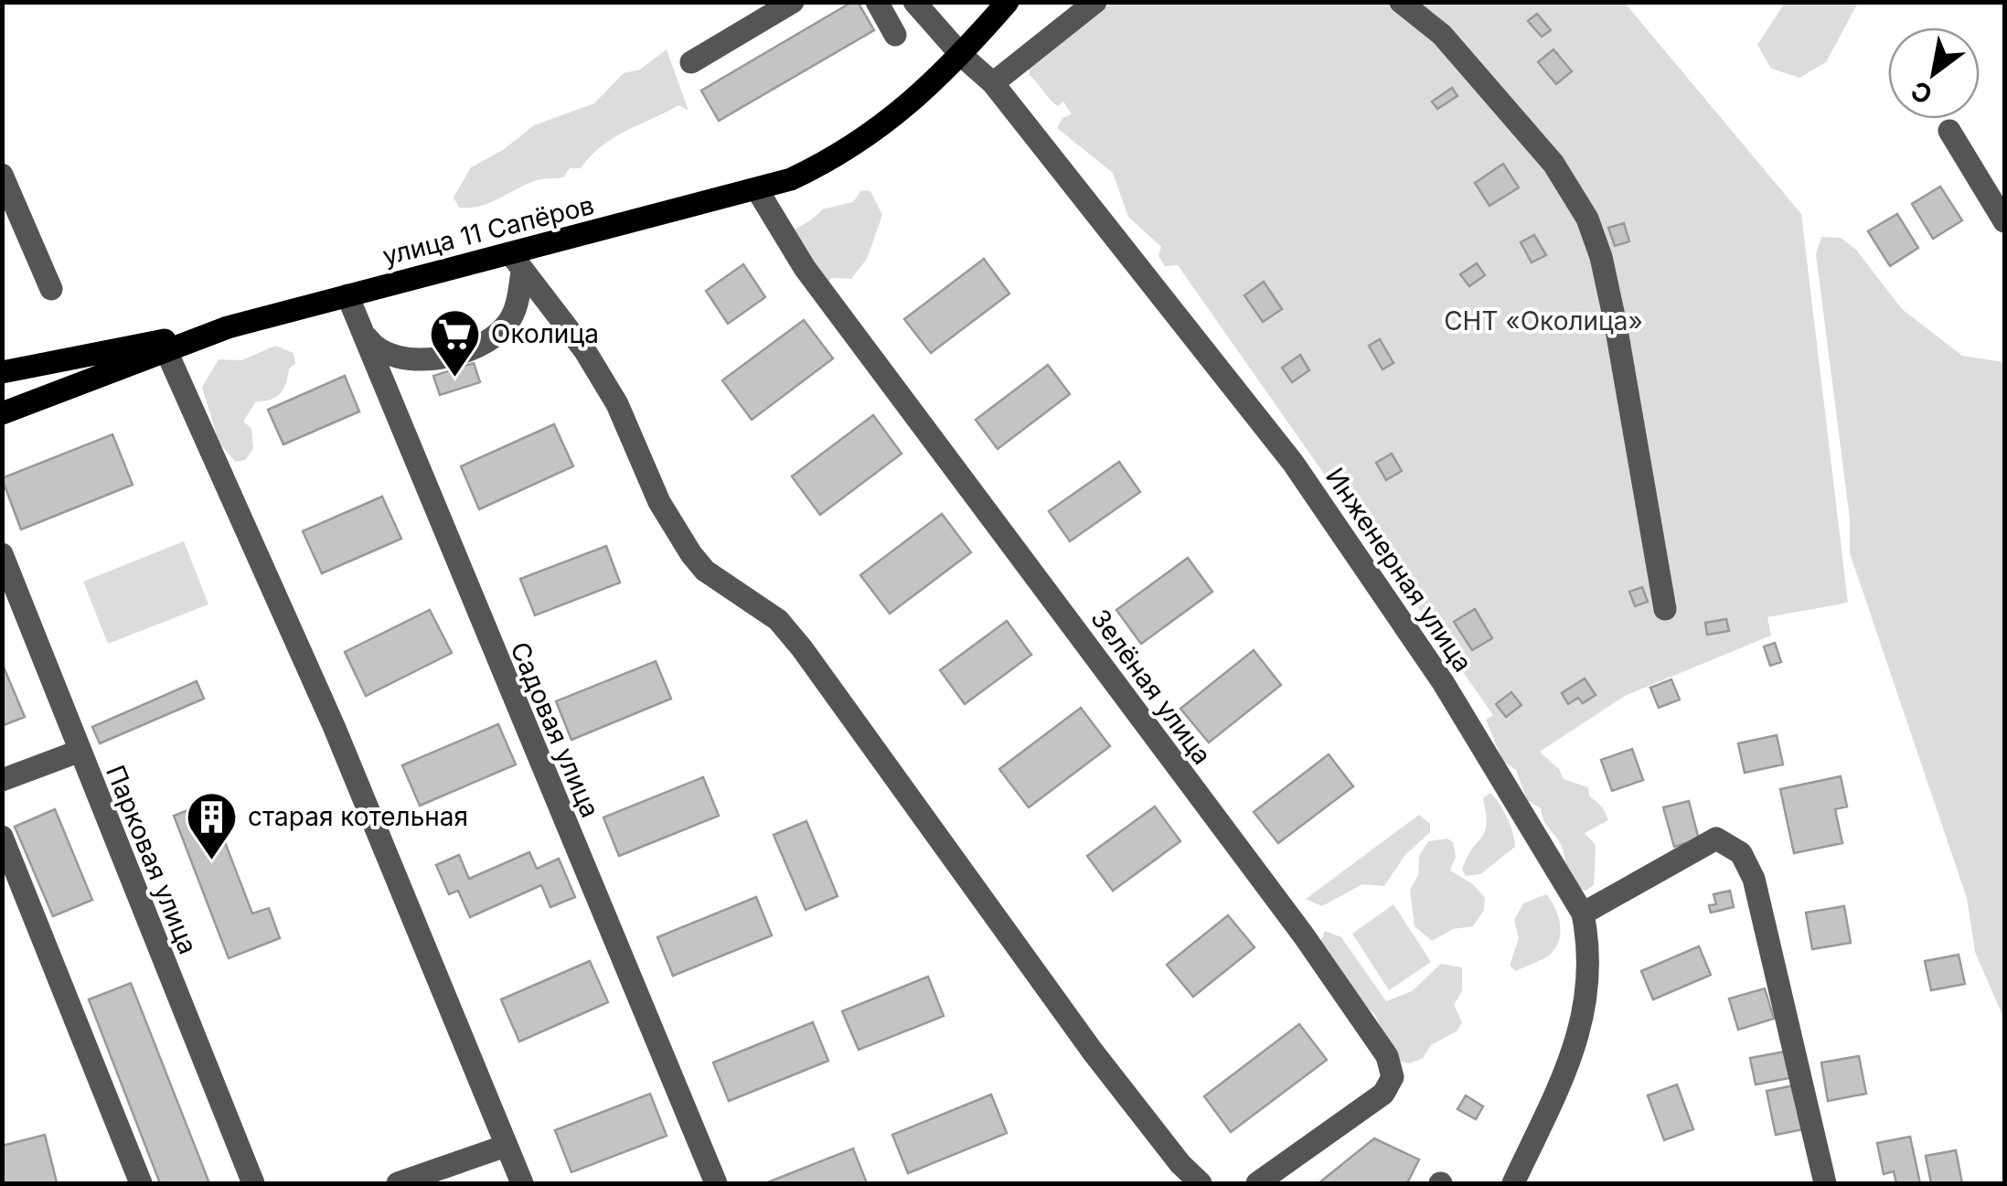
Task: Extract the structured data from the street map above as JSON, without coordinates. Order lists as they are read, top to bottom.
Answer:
{
  "streets": {
    "main road": ["улица 11 Сапёров"],
    "street": [
      "Инженерная улица",
      "Зелёная улица",
      "Садовая улица",
      "Парковая улица"
    ]
  },
  "crossings": [
    ["улица 11 Сапёров", "Инженерная улица"],
    ["улица 11 Сапёров", "Зелёная улица"],
    ["улица 11 Сапёров", "Садовая улица"]
  ],
  "parks": ["СНТ «Околица»"],
  "places": {
    "supermarket": ["Околица"],
    "building": ["старая котельная"]
  },
  "north": "bottom left"
}
